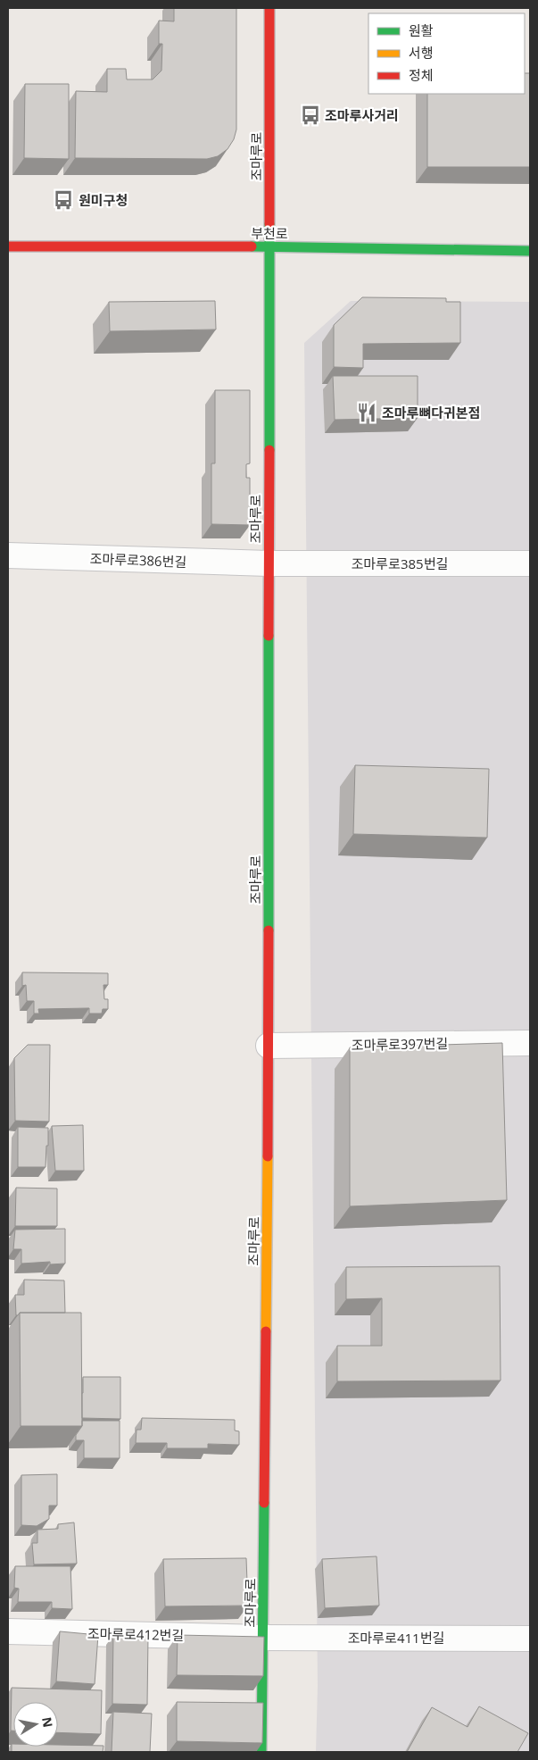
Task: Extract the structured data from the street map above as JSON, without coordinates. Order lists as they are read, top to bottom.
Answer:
{
  "streets": {
    "street": [
      "조마루로",
      "부천로",
      "조마루로386번길",
      "조마루로385번길",
      "조마루로397번길",
      "조마루로412번길",
      "조마루로411번길"
    ]
  },
  "crossings": [
    ["조마루로", "부천로"],
    ["조마루로", "조마루로386번길"],
    ["조마루로", "조마루로385번길"],
    ["조마루로", "조마루로397번길"],
    ["조마루로", "조마루로412번길"],
    ["조마루로", "조마루로411번길"],
    ["조마루로386번길", "조마루로385번길"],
    ["조마루로412번길", "조마루로411번길"]
  ],
  "places": {
    "bus stop": ["조마루사거리", "원미구청"],
    "restaurant": ["조마루뼈다귀본점"]
  },
  "legend": ["원활", "서행", "정체"],
  "north": "right"
}
